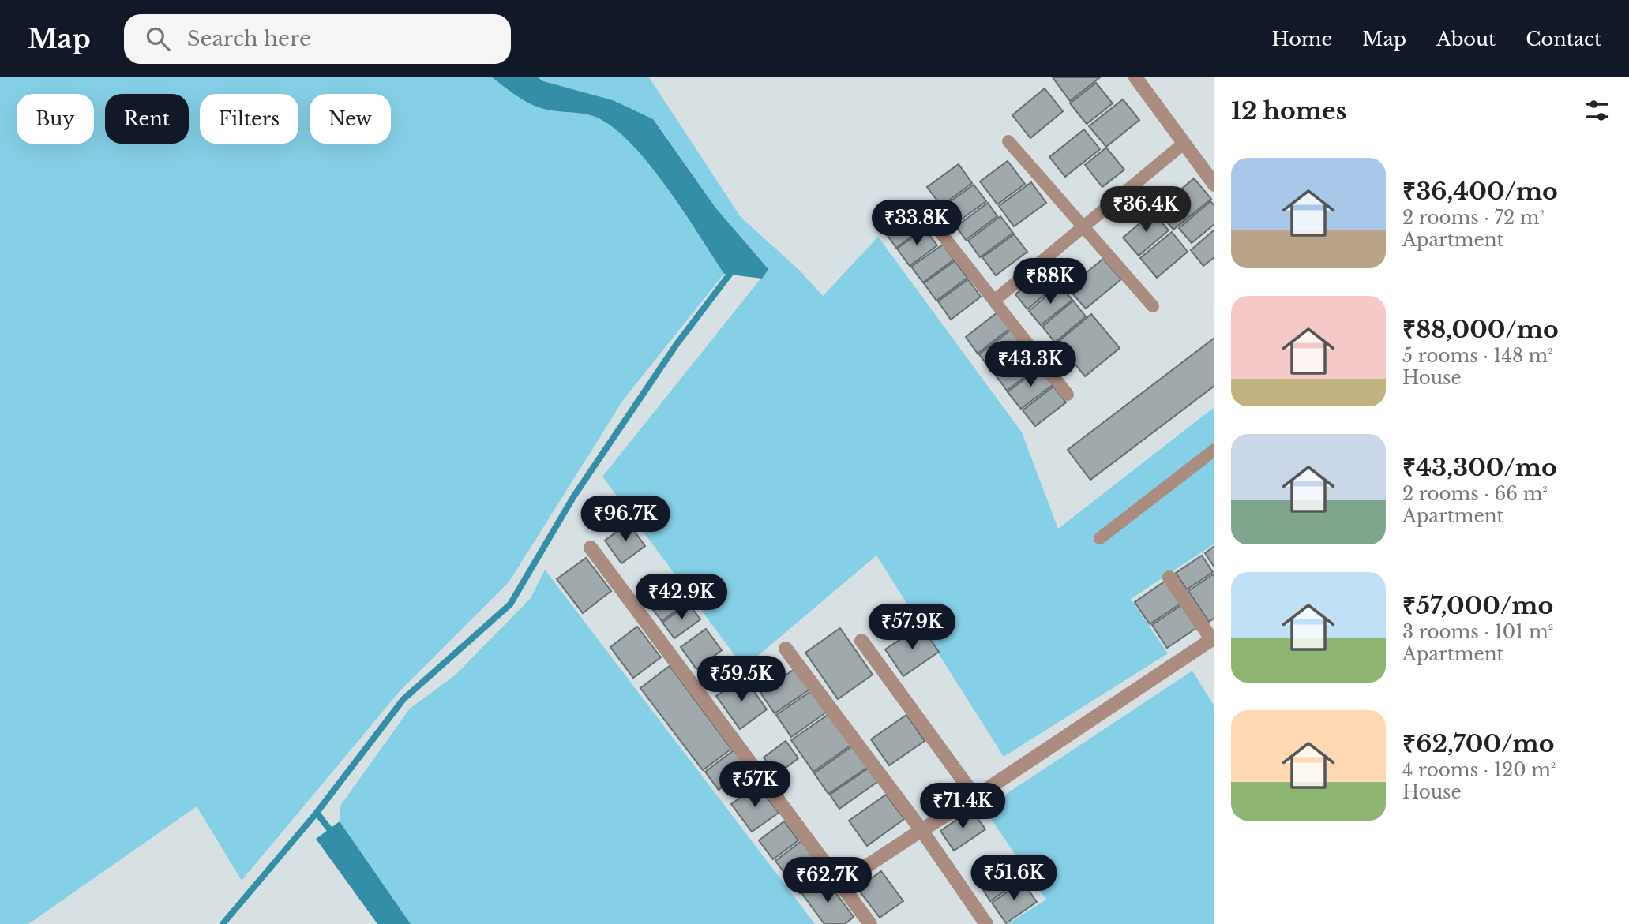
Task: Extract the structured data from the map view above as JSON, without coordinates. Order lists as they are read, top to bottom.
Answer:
{
  "page": {
    "header": "Map",
    "search": "Search here",
    "nav": [
      "Home",
      "Map",
      "About",
      "Contact"
    ],
    "heading": "12 homes",
    "chip": [
      "Buy",
      "Rent",
      "Filters",
      "New"
    ],
    "list": [
      {
        "name": "₹36,400/mo",
        "note": "2 rooms · 72 m² · Apartment"
      },
      {
        "name": "₹88,000/mo",
        "note": "5 rooms · 148 m² · House"
      },
      {
        "name": "₹43,300/mo",
        "note": "2 rooms · 66 m² · Apartment"
      },
      {
        "name": "₹57,000/mo",
        "note": "3 rooms · 101 m² · Apartment"
      },
      {
        "name": "₹62,700/mo",
        "note": "4 rooms · 120 m² · House"
      }
    ],
    "price": [
      "₹36.4K",
      "₹33.8K",
      "₹88K",
      "₹43.3K",
      "₹96.7K",
      "₹42.9K",
      "₹57.9K",
      "₹59.5K",
      "₹57K",
      "₹71.4K",
      "₹51.6K",
      "₹62.7K"
    ]
  }
}
